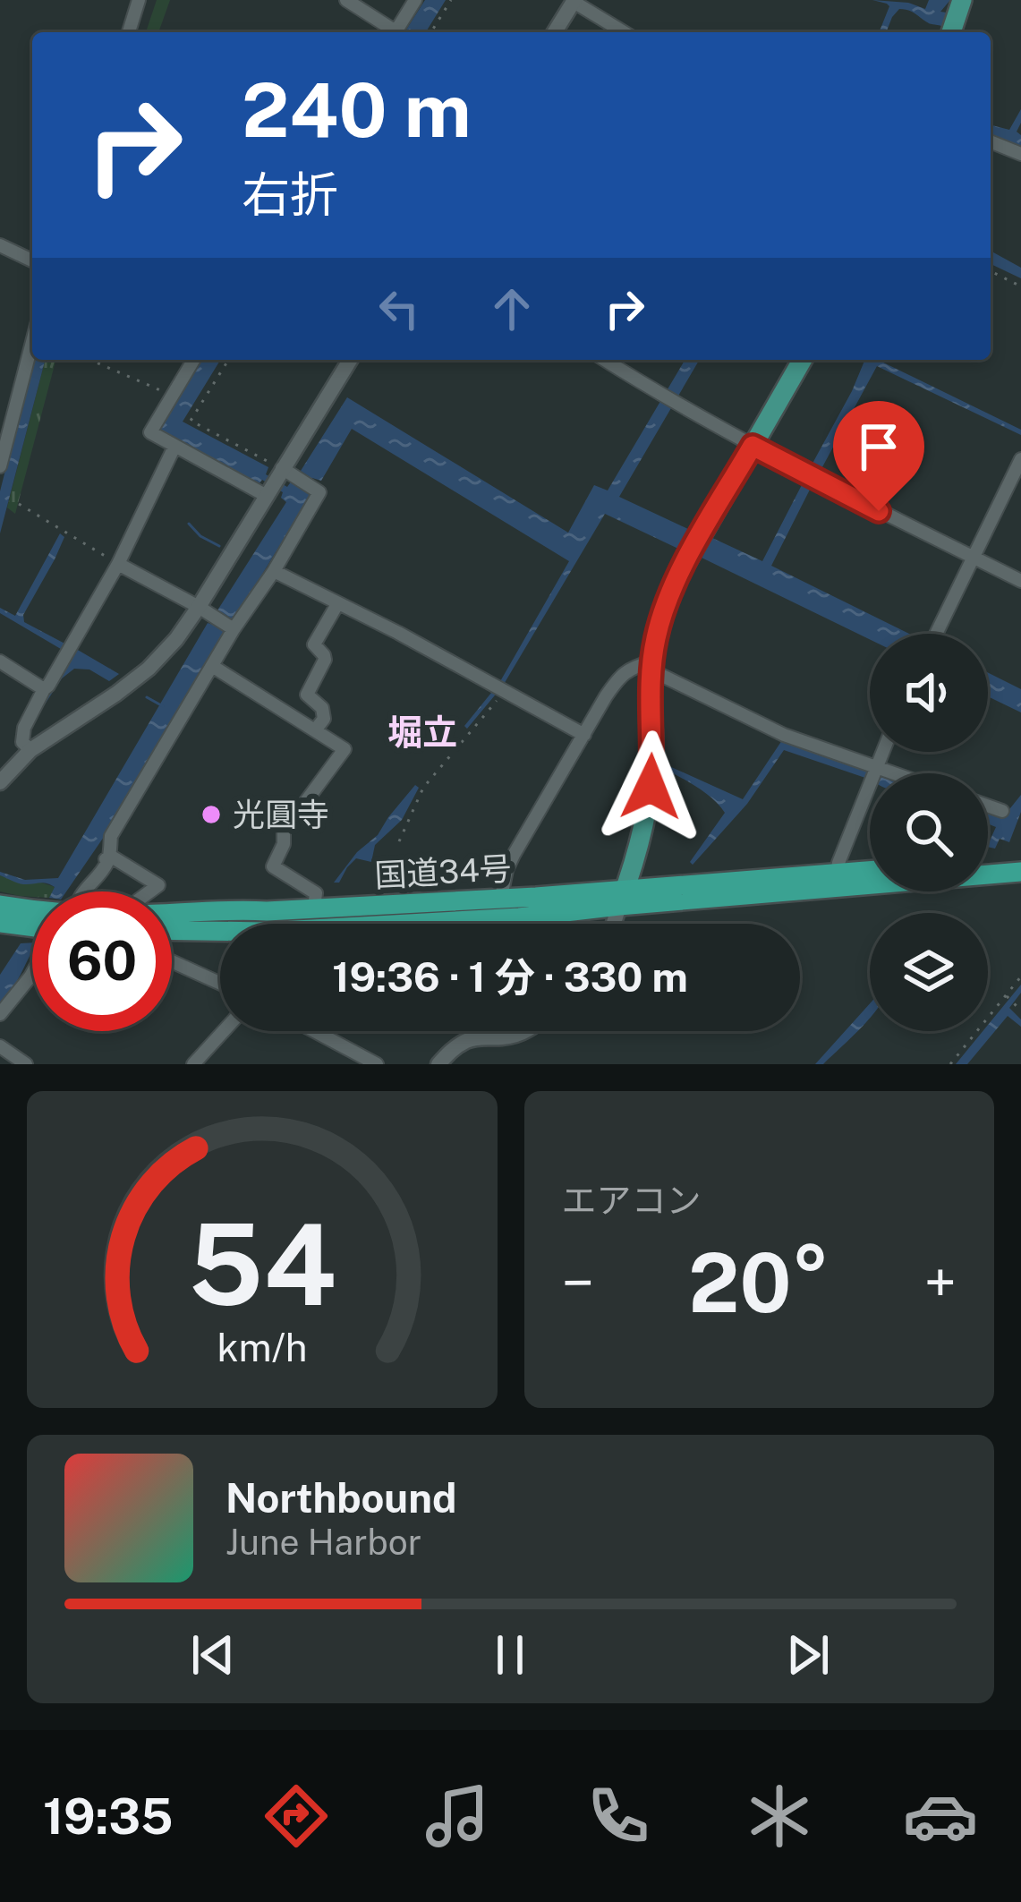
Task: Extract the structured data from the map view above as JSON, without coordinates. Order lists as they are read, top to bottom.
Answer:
{
  "streets": {
    "highway": ["国道34号"]
  },
  "districts": ["堀立"],
  "places": ["光圓寺"],
  "page": {
    "turn": ["240 m", "右折"],
    "limit": "60",
    "trip": "19:36 · 1 分 · 330 m",
    "tile": "エアコン",
    "heat": ["−", "20°", "+"],
    "song": ["Northbound", "June Harbor"],
    "tabs": "19:35",
    "gauge": ["54", "km/h"]
  }
}
